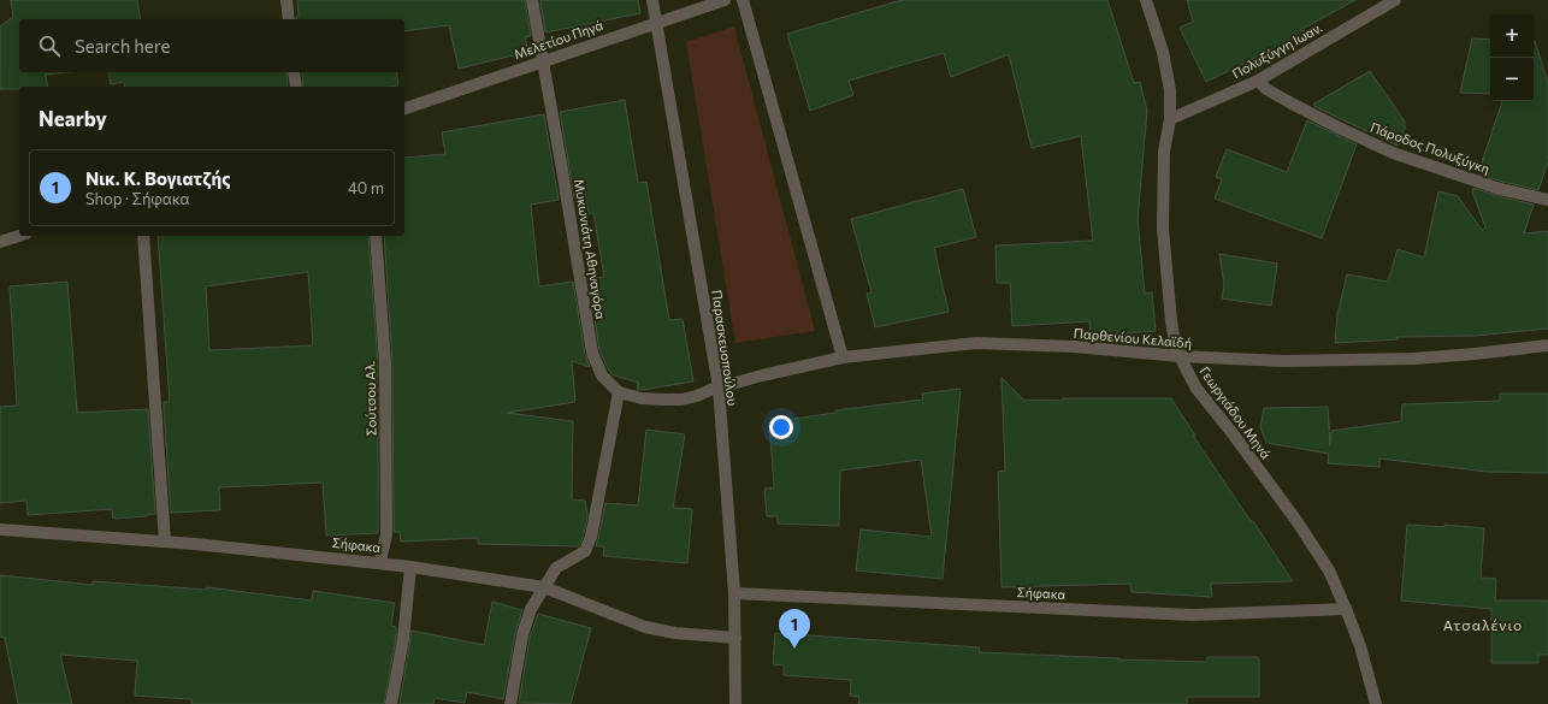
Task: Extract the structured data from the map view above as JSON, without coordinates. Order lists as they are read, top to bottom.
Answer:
{
  "streets": {
    "street": [
      "Μελετίου Πηγά",
      "Πολυξύγγη Ιωαν.",
      "Πάροδος Πολυξύγκη",
      "Μυκωνιάτη Αθηναγόρα",
      "Παρθενίου Κελαϊδή",
      "Παρασκευοπούλου",
      "Σούτσου Αλ.",
      "Γεωργιάδου Μηνά",
      "Σήφακα"
    ]
  },
  "crossings": [
    ["Μελετίου Πηγά", "Μυκωνιάτη Αθηναγόρα"],
    ["Μελετίου Πηγά", "Παρασκευοπούλου"],
    ["Πολυξύγγη Ιωαν.", "Πάροδος Πολυξύγκη"],
    ["Πολυξύγγη Ιωαν.", "Γεωργιάδου Μηνά"],
    ["Παρθενίου Κελαϊδή", "Παρασκευοπούλου"],
    ["Παρθενίου Κελαϊδή", "Γεωργιάδου Μηνά"],
    ["Παρασκευοπούλου", "Σήφακα"],
    ["Σούτσου Αλ.", "Σήφακα"],
    ["Γεωργιάδου Μηνά", "Σήφακα"]
  ],
  "districts": ["Ατσαλένιο"],
  "page": {
    "map_buttons": ["+", "−"],
    "search": "Search here",
    "heading": "Nearby",
    "list": [
      {
        "mark": "1",
        "name": "Νικ. Κ. Βογιατζής",
        "note": "Shop · Σήφακα",
        "value": "40 m"
      }
    ],
    "pins": "1"
  }
}
